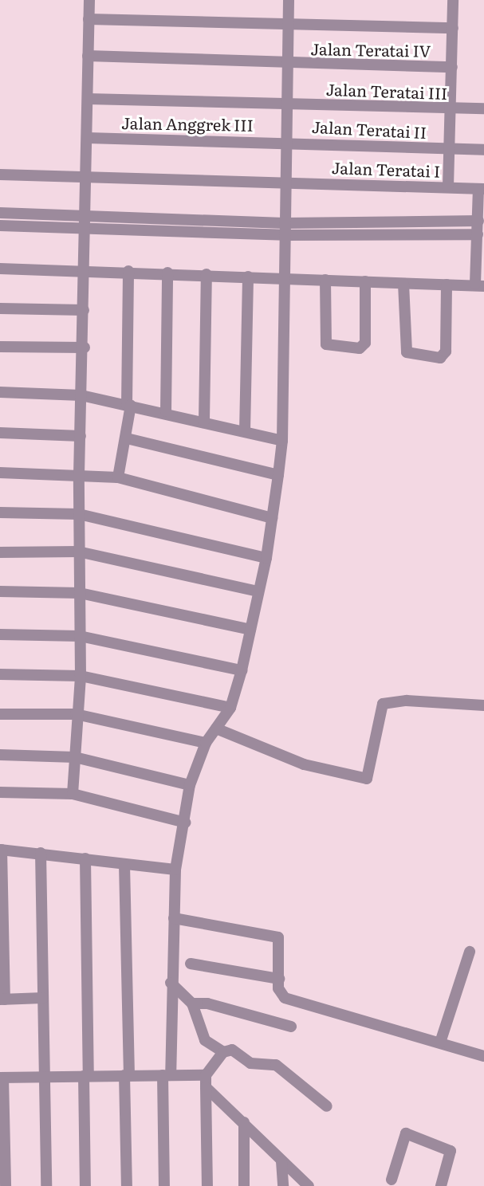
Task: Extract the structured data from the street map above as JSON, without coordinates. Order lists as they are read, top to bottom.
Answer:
{
  "streets": {
    "street": [
      "Jalan Teratai IV",
      "Jalan Teratai III",
      "Jalan Anggrek III",
      "Jalan Teratai II",
      "Jalan Teratai I"
    ]
  },
  "crossings": [
    ["Jalan Anggrek III", "Jalan Teratai II"]
  ]
}
